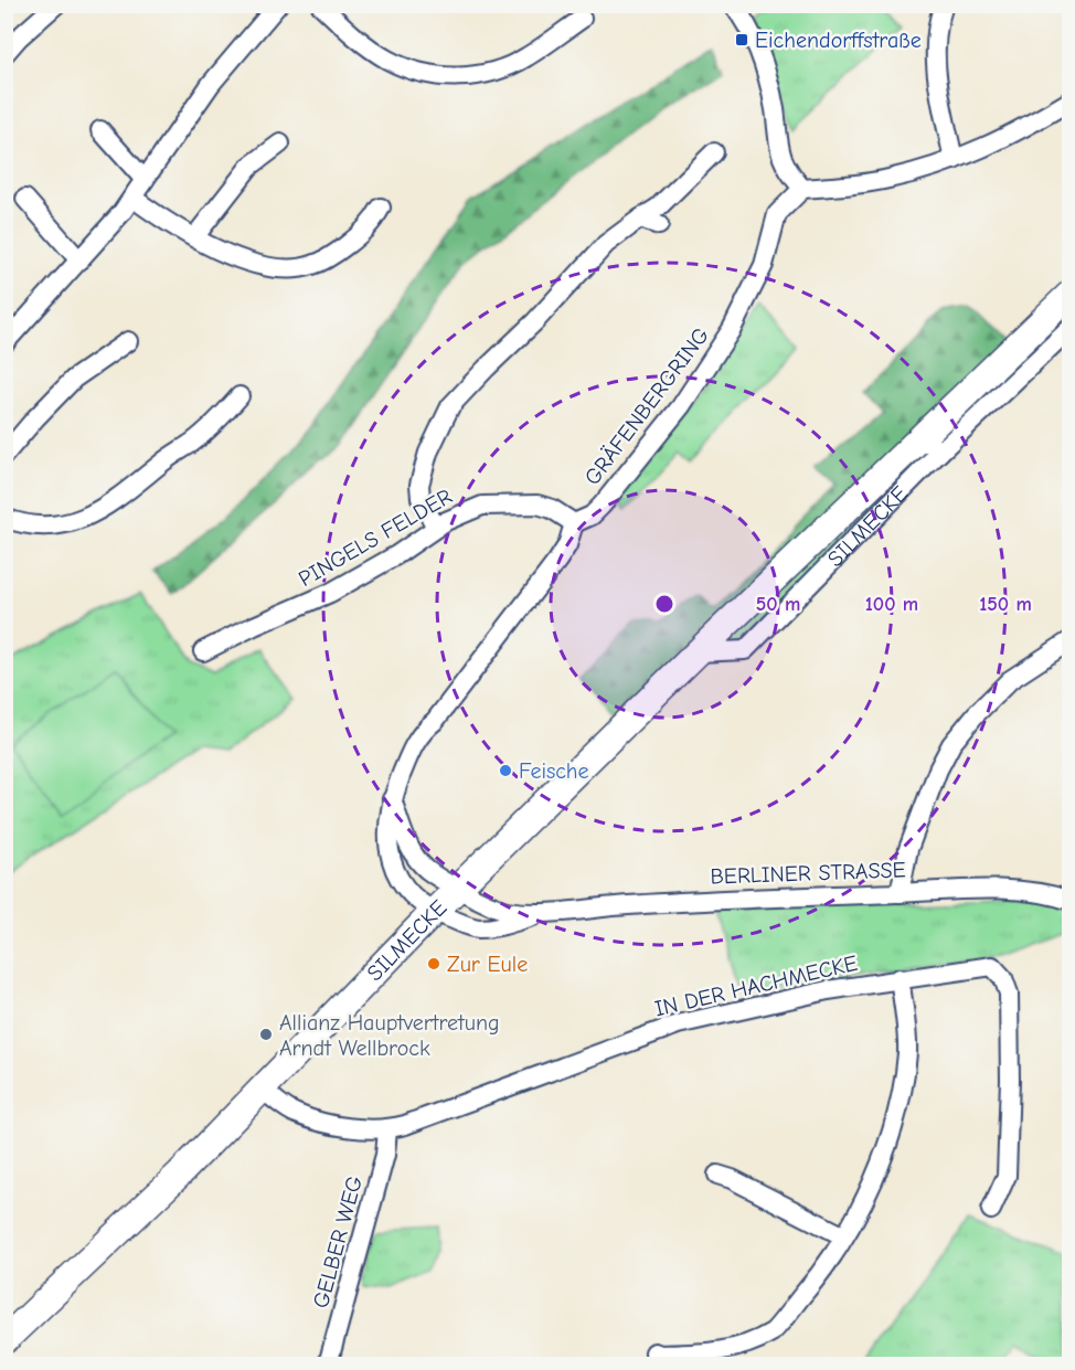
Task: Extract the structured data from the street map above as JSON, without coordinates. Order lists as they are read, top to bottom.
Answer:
{
  "streets": {
    "main road": ["SILMECKE"],
    "street": [
      "GRÄFENBERGRING",
      "PINGELS FELDER",
      "BERLINER STRASSE",
      "IN DER HACHMECKE",
      "GELBER WEG"
    ]
  },
  "crossings": [
    ["GRÄFENBERGRING", "PINGELS FELDER"],
    ["SILMECKE", "BERLINER STRASSE"],
    ["SILMECKE", "IN DER HACHMECKE"],
    ["IN DER HACHMECKE", "GELBER WEG"]
  ],
  "places": {
    "transit": ["Eichendorffstraße"],
    "other": ["Feische", "Zur Eule", "Allianz Hauptvertretung Arndt Wellbrock"]
  },
  "rings": ["50 m", "100 m", "150 m"]
}
